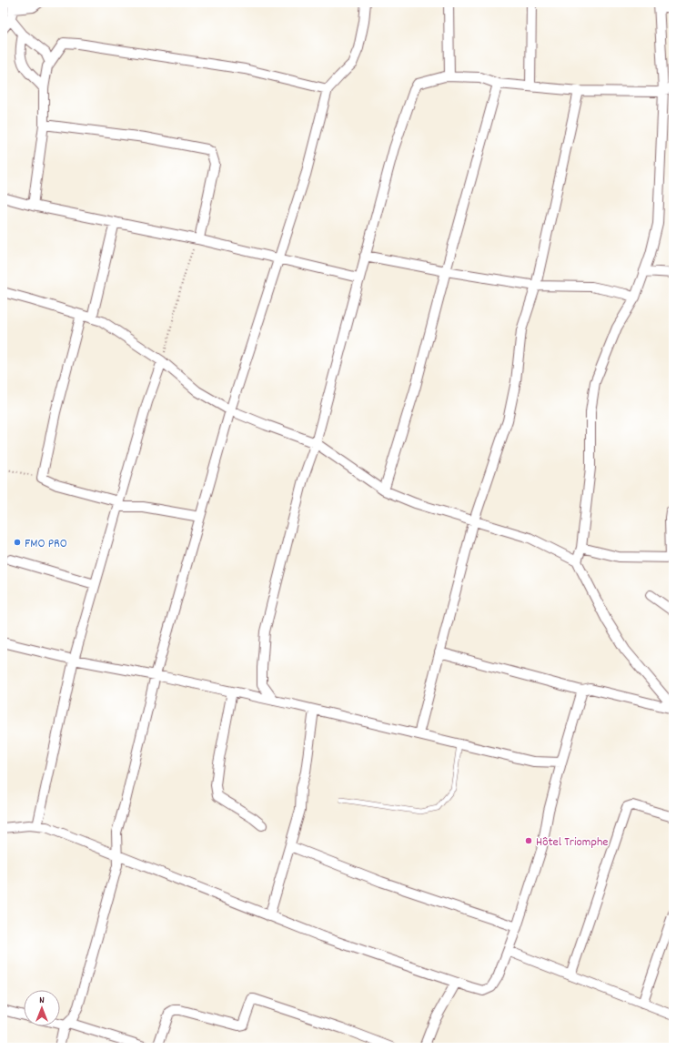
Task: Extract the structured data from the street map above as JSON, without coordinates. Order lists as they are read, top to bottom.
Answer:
{
  "places": ["FMO PRO", "Hôtel Triomphe"],
  "north": "top"
}
